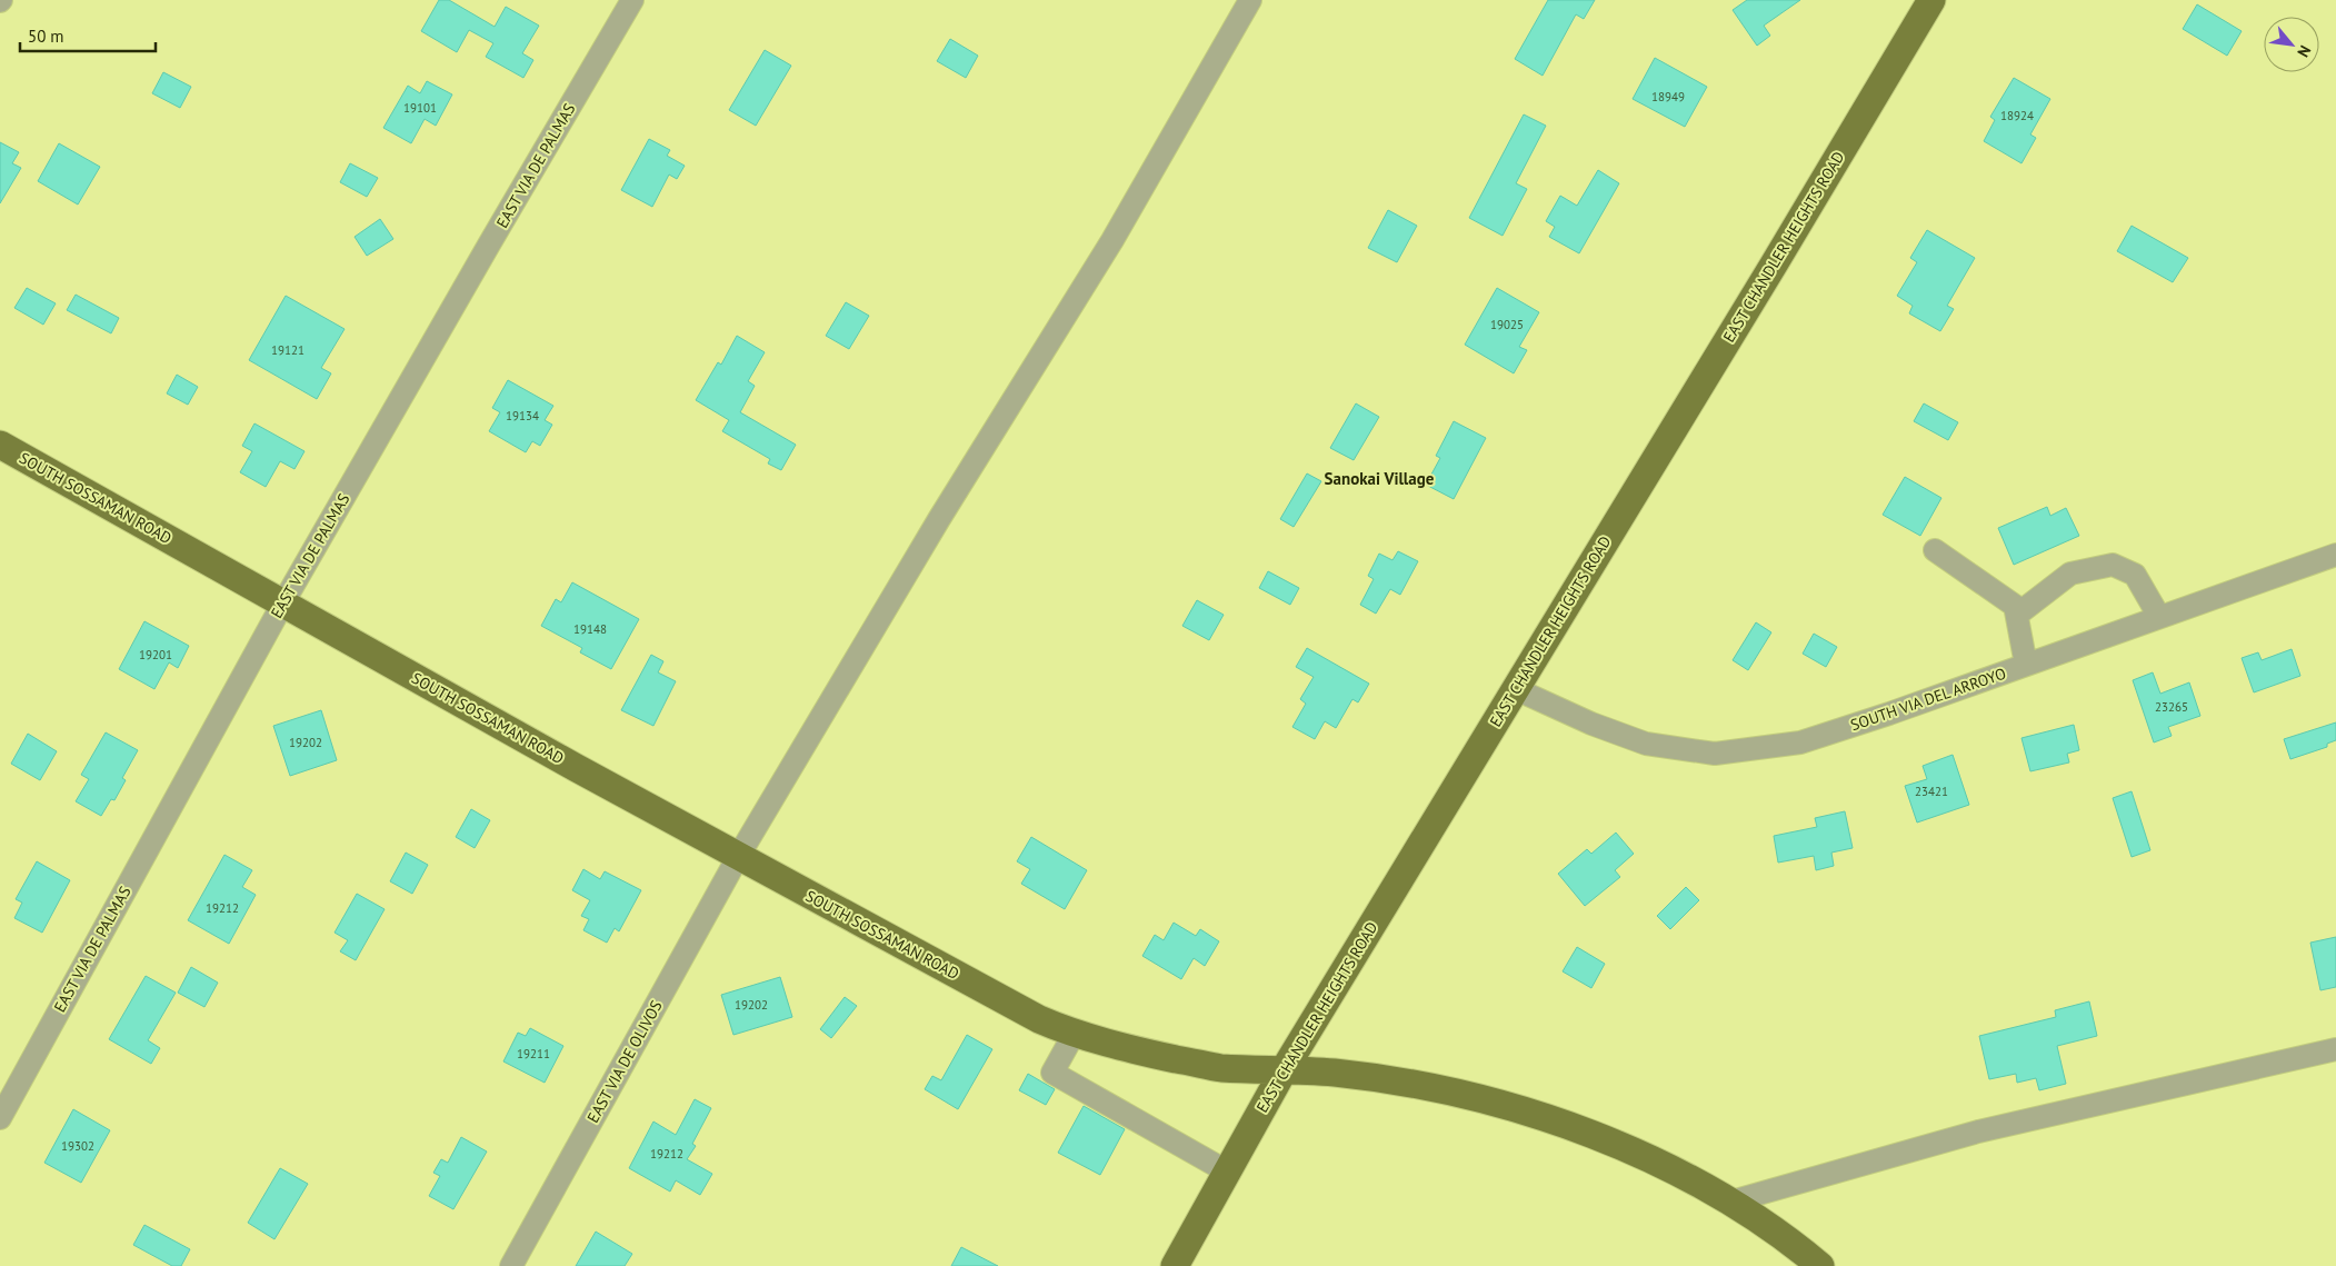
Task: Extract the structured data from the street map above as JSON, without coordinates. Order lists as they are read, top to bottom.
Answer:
{
  "streets": {
    "main road": ["EAST CHANDLER HEIGHTS ROAD", "SOUTH SOSSAMAN ROAD"],
    "street": ["EAST VIA DE PALMAS", "SOUTH VIA DEL ARROYO", "EAST VIA DE OLIVOS"]
  },
  "crossings": [
    ["EAST VIA DE PALMAS", "SOUTH SOSSAMAN ROAD"],
    ["EAST CHANDLER HEIGHTS ROAD", "SOUTH SOSSAMAN ROAD"],
    ["EAST CHANDLER HEIGHTS ROAD", "SOUTH VIA DEL ARROYO"],
    ["SOUTH SOSSAMAN ROAD", "EAST VIA DE OLIVOS"]
  ],
  "districts": ["Sanokai Village"],
  "house_numbers": [
    "18949",
    "19101",
    "18924",
    "19025",
    "19121",
    "19134",
    "19148",
    "19201",
    "23265",
    "19202",
    "23421",
    "19212",
    "19202",
    "19211",
    "19302",
    "19212"
  ],
  "scale_bar": "50 m",
  "north": "bottom right"
}
